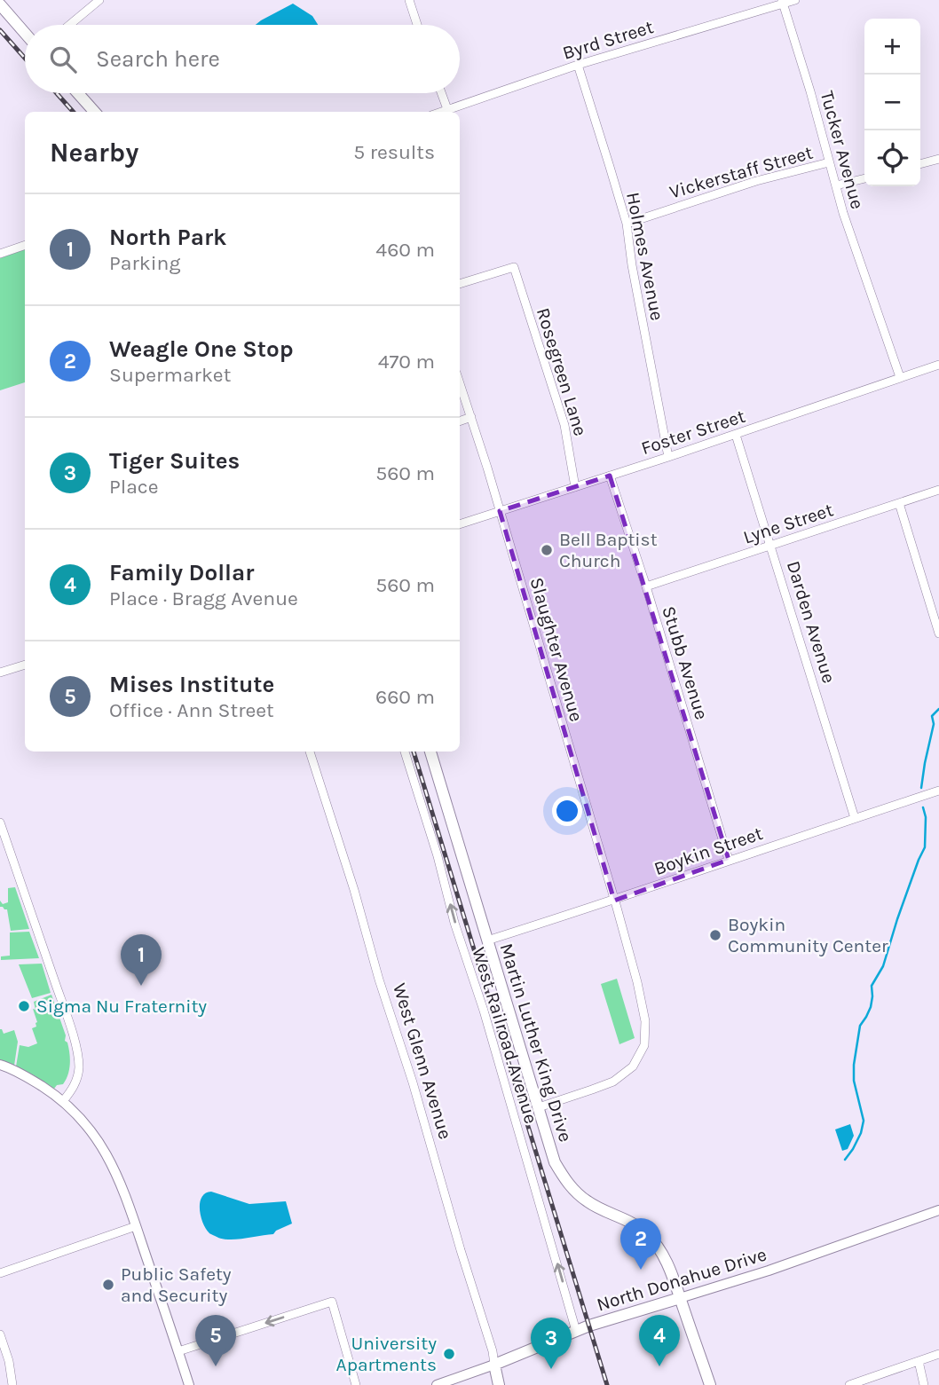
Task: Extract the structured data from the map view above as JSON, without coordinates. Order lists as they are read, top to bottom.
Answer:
{
  "streets": {
    "main road": ["Martin Luther King Drive", "West Glenn Avenue", "North Donahue Drive"],
    "street": [
      "Byrd Street",
      "Tucker Avenue",
      "Vickerstaff Street",
      "Holmes Avenue",
      "Rosegreen Lane",
      "Foster Street",
      "Lyne Street",
      "Darden Avenue",
      "Slaughter Avenue",
      "Stubb Avenue",
      "Boykin Street",
      "West Railroad Avenue"
    ]
  },
  "crossings": [
    ["Byrd Street", "Tucker Avenue"],
    ["Byrd Street", "Holmes Avenue"],
    ["Tucker Avenue", "Vickerstaff Street"],
    ["Tucker Avenue", "Foster Street"],
    ["Vickerstaff Street", "Holmes Avenue"],
    ["Holmes Avenue", "Foster Street"],
    ["Rosegreen Lane", "Foster Street"],
    ["Foster Street", "Darden Avenue"],
    ["Foster Street", "Slaughter Avenue"],
    ["Foster Street", "Stubb Avenue"],
    ["Lyne Street", "Darden Avenue"],
    ["Lyne Street", "Stubb Avenue"],
    ["Darden Avenue", "Boykin Street"],
    ["Slaughter Avenue", "Boykin Street"],
    ["Slaughter Avenue", "Martin Luther King Drive"],
    ["Stubb Avenue", "Boykin Street"],
    ["Boykin Street", "Martin Luther King Drive"],
    ["West Railroad Avenue", "North Donahue Drive"],
    ["Martin Luther King Drive", "North Donahue Drive"],
    ["West Glenn Avenue", "North Donahue Drive"]
  ],
  "one_way": ["West Railroad Avenue"],
  "places": [
    "Bell Baptist Church",
    "Boykin Community Center",
    "Sigma Nu Fraternity",
    "Public Safety and Security",
    "University Apartments"
  ],
  "page": {
    "map_buttons": ["+", "−"],
    "search": "Search here",
    "heading": ["Nearby", "5 results"],
    "list": [
      {
        "mark": "1",
        "name": "North Park",
        "note": "Parking",
        "value": "460 m"
      },
      {
        "mark": "2",
        "name": "Weagle One Stop",
        "note": "Supermarket",
        "value": "470 m"
      },
      {
        "mark": "3",
        "name": "Tiger Suites",
        "note": "Place",
        "value": "560 m"
      },
      {
        "mark": "4",
        "name": "Family Dollar",
        "note": "Place · Bragg Avenue",
        "value": "560 m"
      },
      {
        "mark": "5",
        "name": "Mises Institute",
        "note": "Office · Ann Street",
        "value": "660 m"
      }
    ],
    "pins": [
      "1",
      "2",
      "4",
      "5",
      "3"
    ]
  }
}
